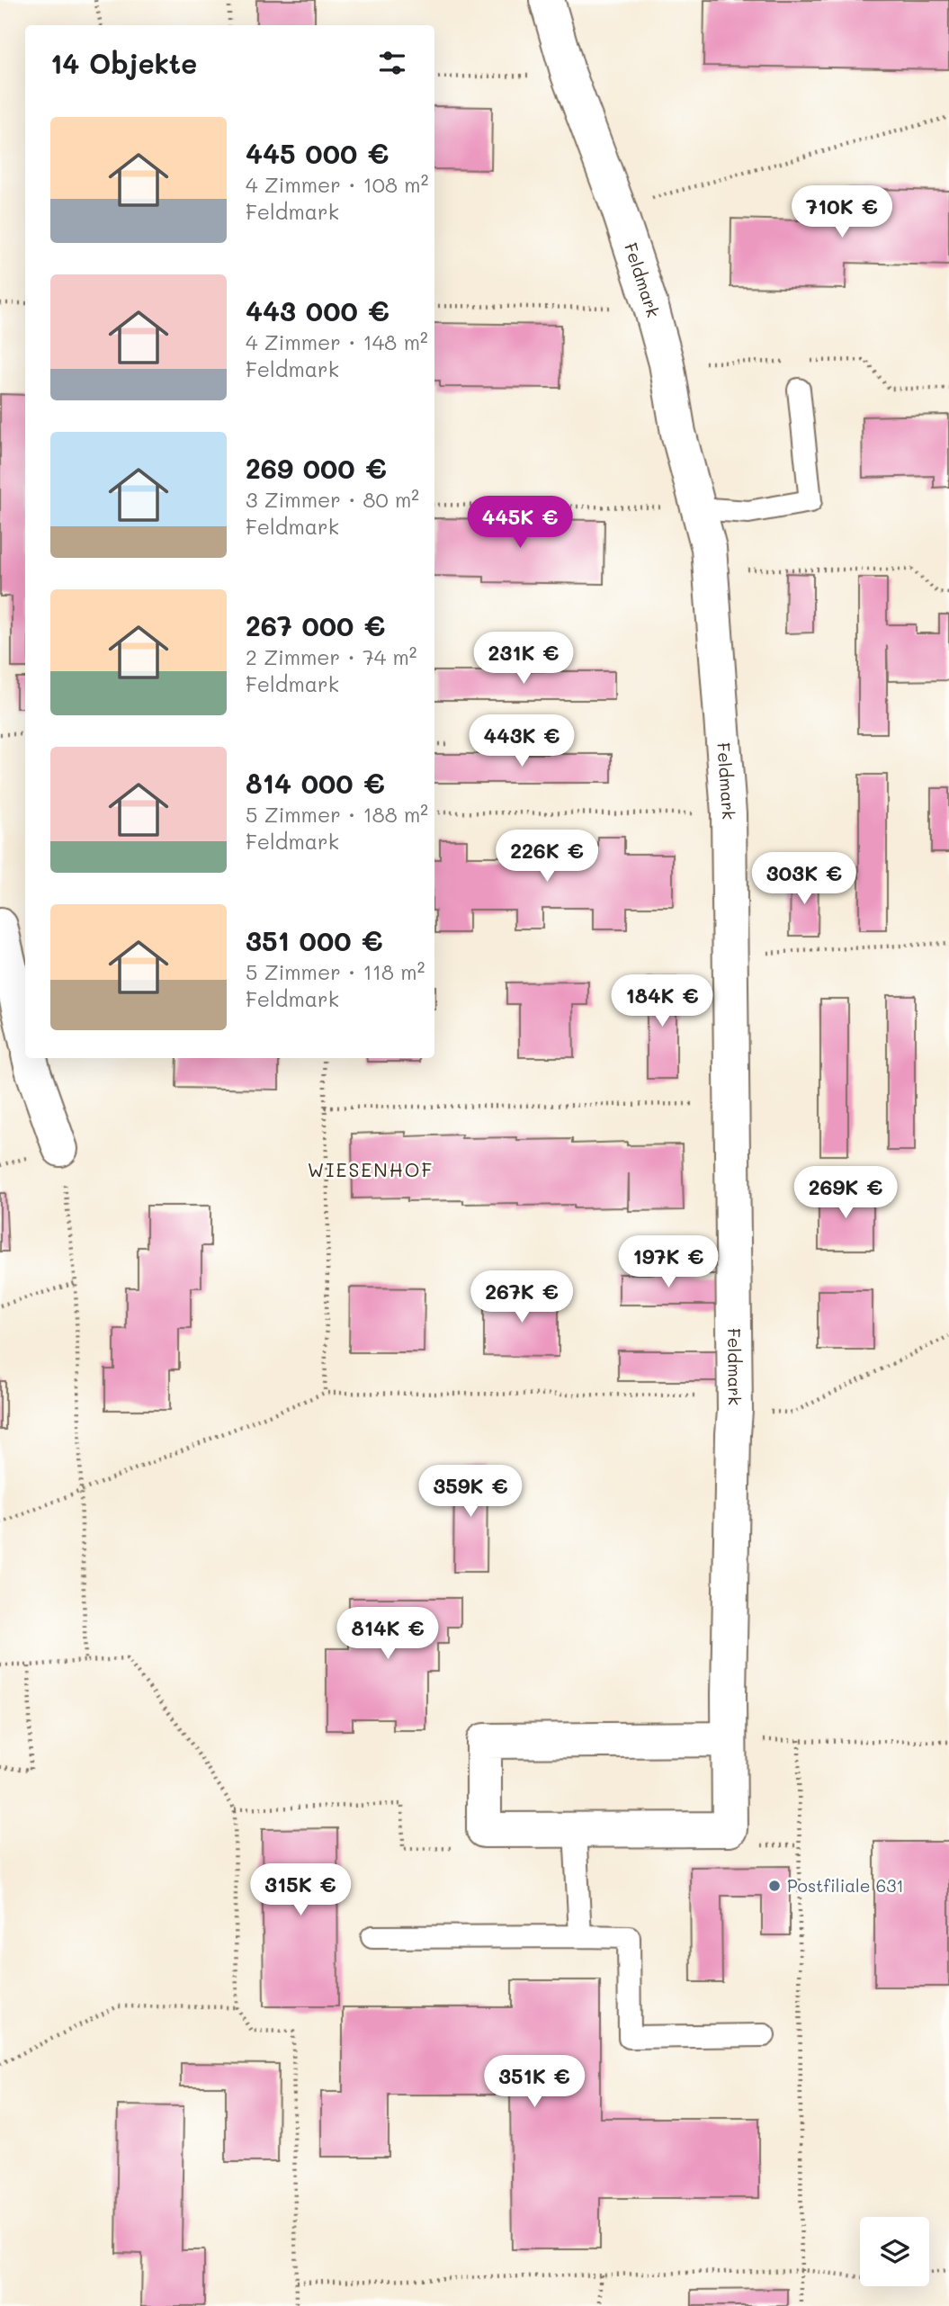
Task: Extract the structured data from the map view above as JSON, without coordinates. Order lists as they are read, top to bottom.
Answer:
{
  "streets": {
    "street": ["Feldmark"]
  },
  "districts": ["WIESENHOF"],
  "places": ["Postfiliale 631"],
  "page": {
    "heading": "14 Objekte",
    "list": [
      {
        "name": "445 000 €",
        "note": "4 Zimmer · 108 m² · Feldmark"
      },
      {
        "name": "443 000 €",
        "note": "4 Zimmer · 148 m² · Feldmark"
      },
      {
        "name": "269 000 €",
        "note": "3 Zimmer · 80 m² · Feldmark"
      },
      {
        "name": "267 000 €",
        "note": "2 Zimmer · 74 m² · Feldmark"
      },
      {
        "name": "814 000 €",
        "note": "5 Zimmer · 188 m² · Feldmark"
      },
      {
        "name": "351 000 €",
        "note": "5 Zimmer · 118 m² · Feldmark"
      }
    ],
    "price": [
      "710K €",
      "445K €",
      "231K €",
      "443K €",
      "226K €",
      "303K €",
      "184K €",
      "269K €",
      "197K €",
      "267K €",
      "359K €",
      "814K €",
      "315K €",
      "351K €"
    ]
  }
}
